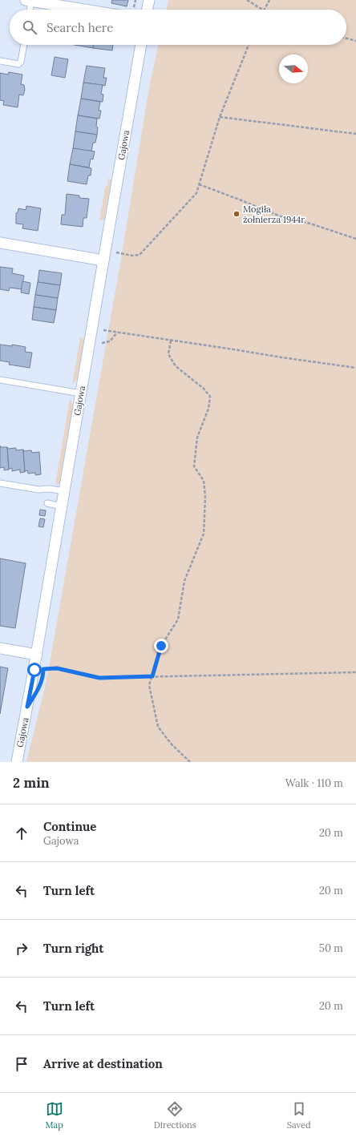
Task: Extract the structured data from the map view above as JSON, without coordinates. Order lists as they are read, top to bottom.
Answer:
{
  "streets": {
    "street": ["Gajowa"]
  },
  "places": ["Mogiła żołnierza 1944r"],
  "north": "right",
  "page": {
    "search": "Search here",
    "heading": ["2 min", "Walk · 110 m"],
    "list": [
      ["Continue", "Gajowa", "20 m"],
      ["Turn left", "20 m"],
      ["Turn right", "50 m"],
      ["Turn left", "20 m"],
      "Arrive at destination"
    ],
    "nav": ["Map", "Directions", "Saved"]
  }
}
